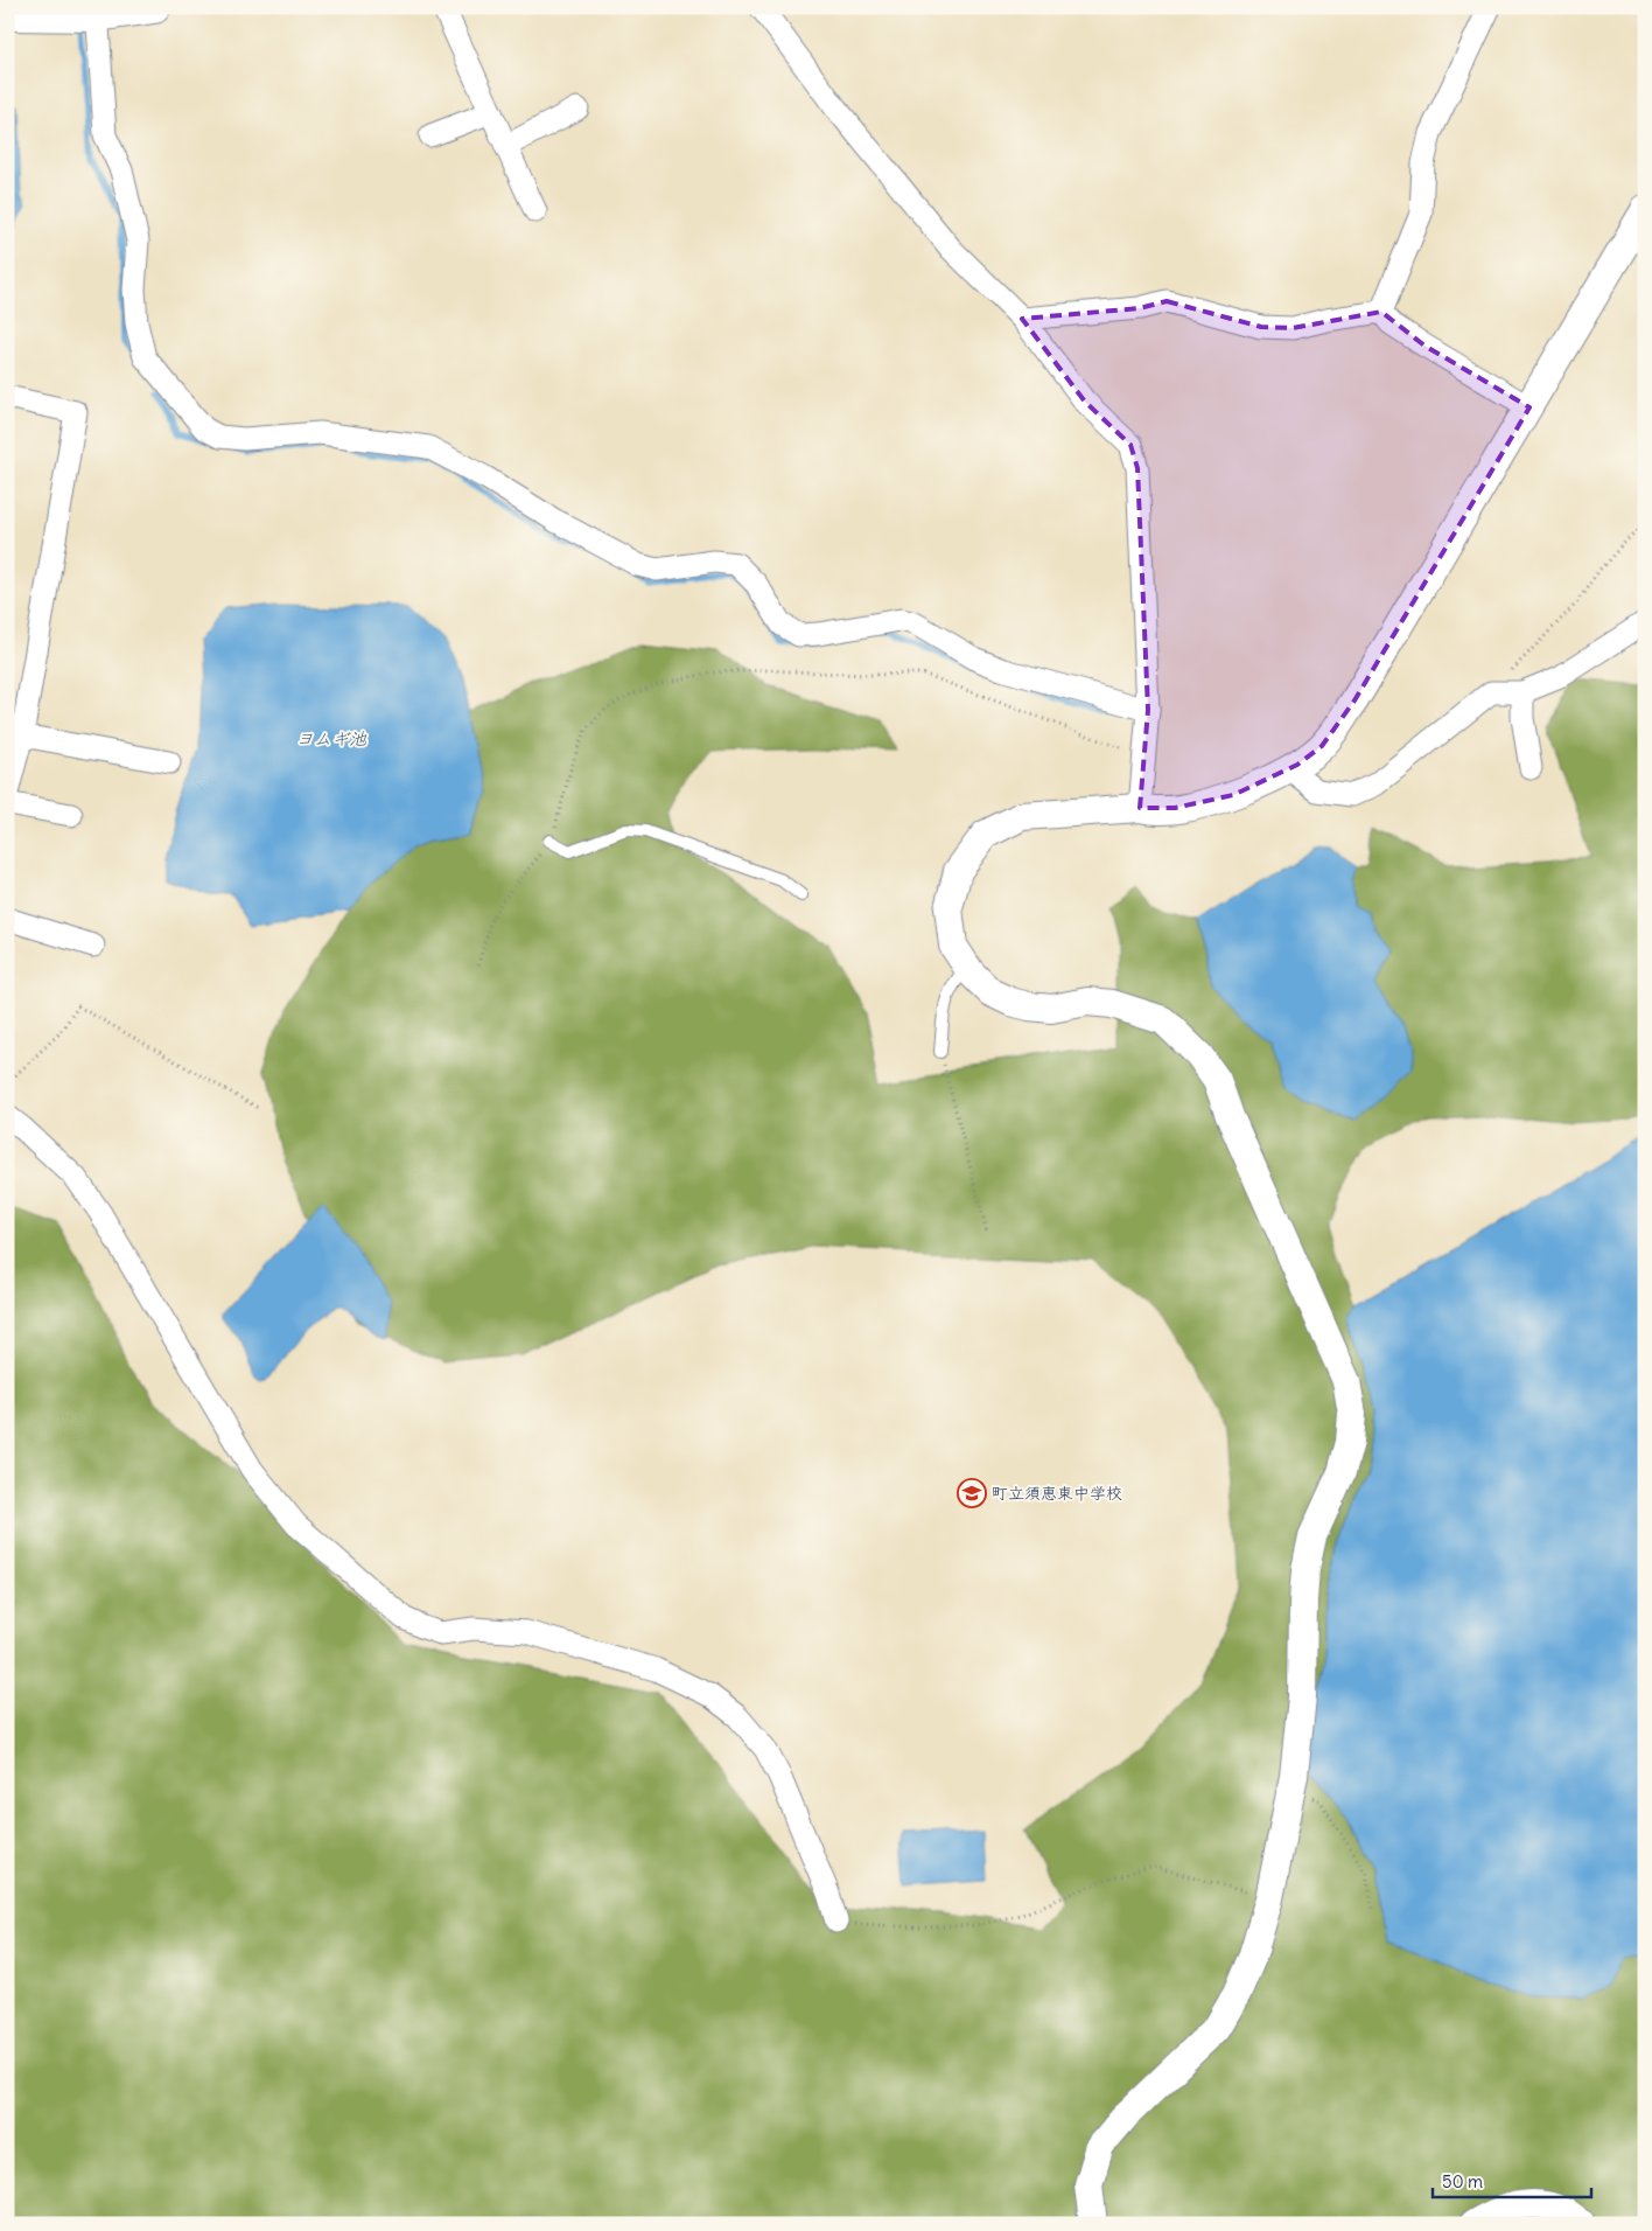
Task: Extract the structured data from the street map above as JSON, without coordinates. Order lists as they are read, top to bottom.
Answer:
{
  "water": ["ヨムギ池"],
  "places": {
    "school or university": ["町立須恵東中学校"]
  },
  "scale_bar": "50 m"
}
